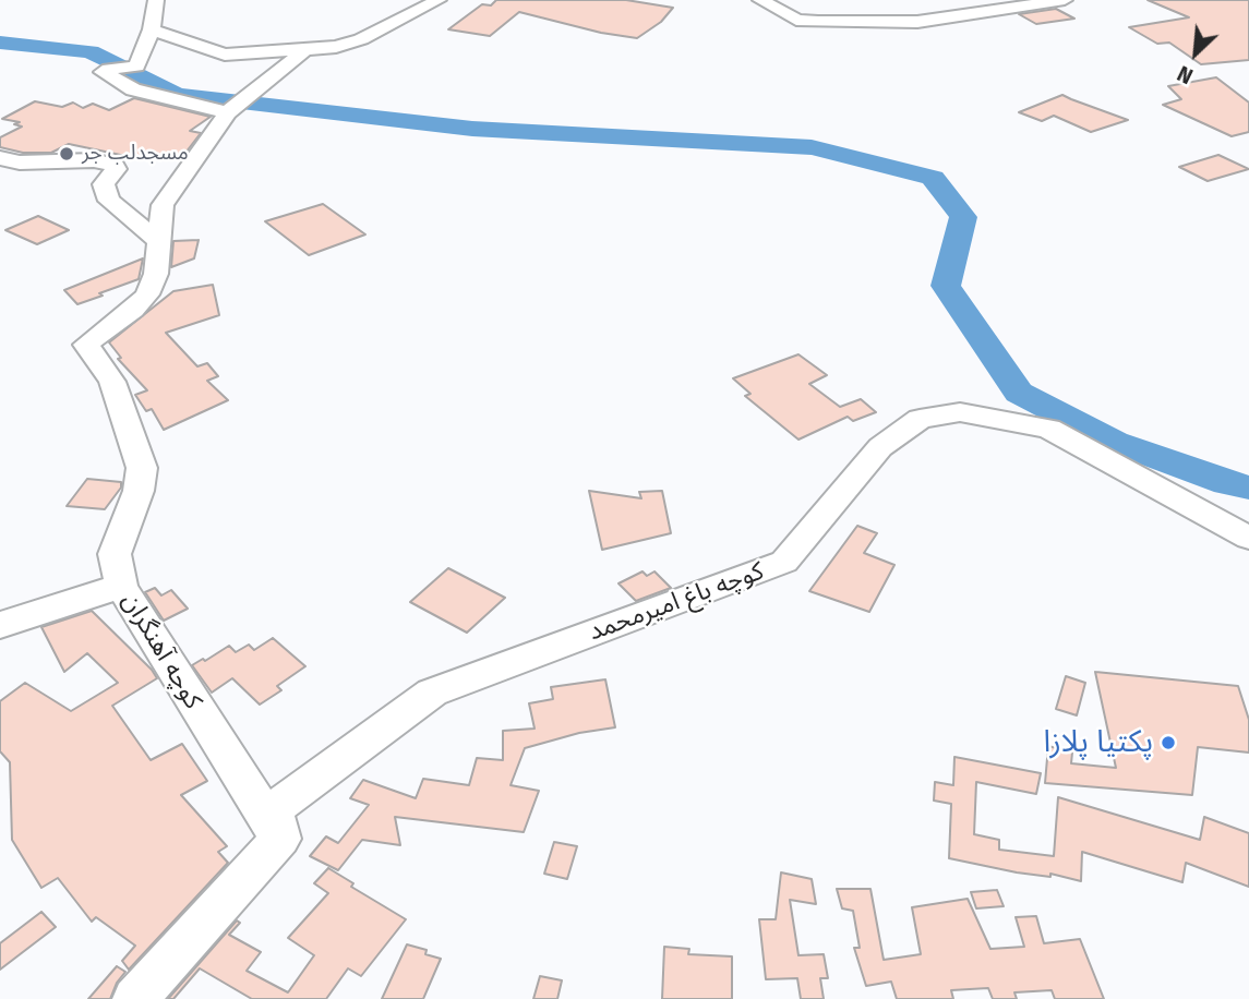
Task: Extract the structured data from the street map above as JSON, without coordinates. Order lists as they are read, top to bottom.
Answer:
{
  "streets": {
    "street": ["کوچه باغ امیرمحمد", "کوچه آهنگران"]
  },
  "crossings": [
    ["کوچه باغ امیرمحمد", "کوچه آهنگران"]
  ],
  "places": ["مسجدلب جر", "پکتیا پلازا"],
  "north": "bottom left"
}
